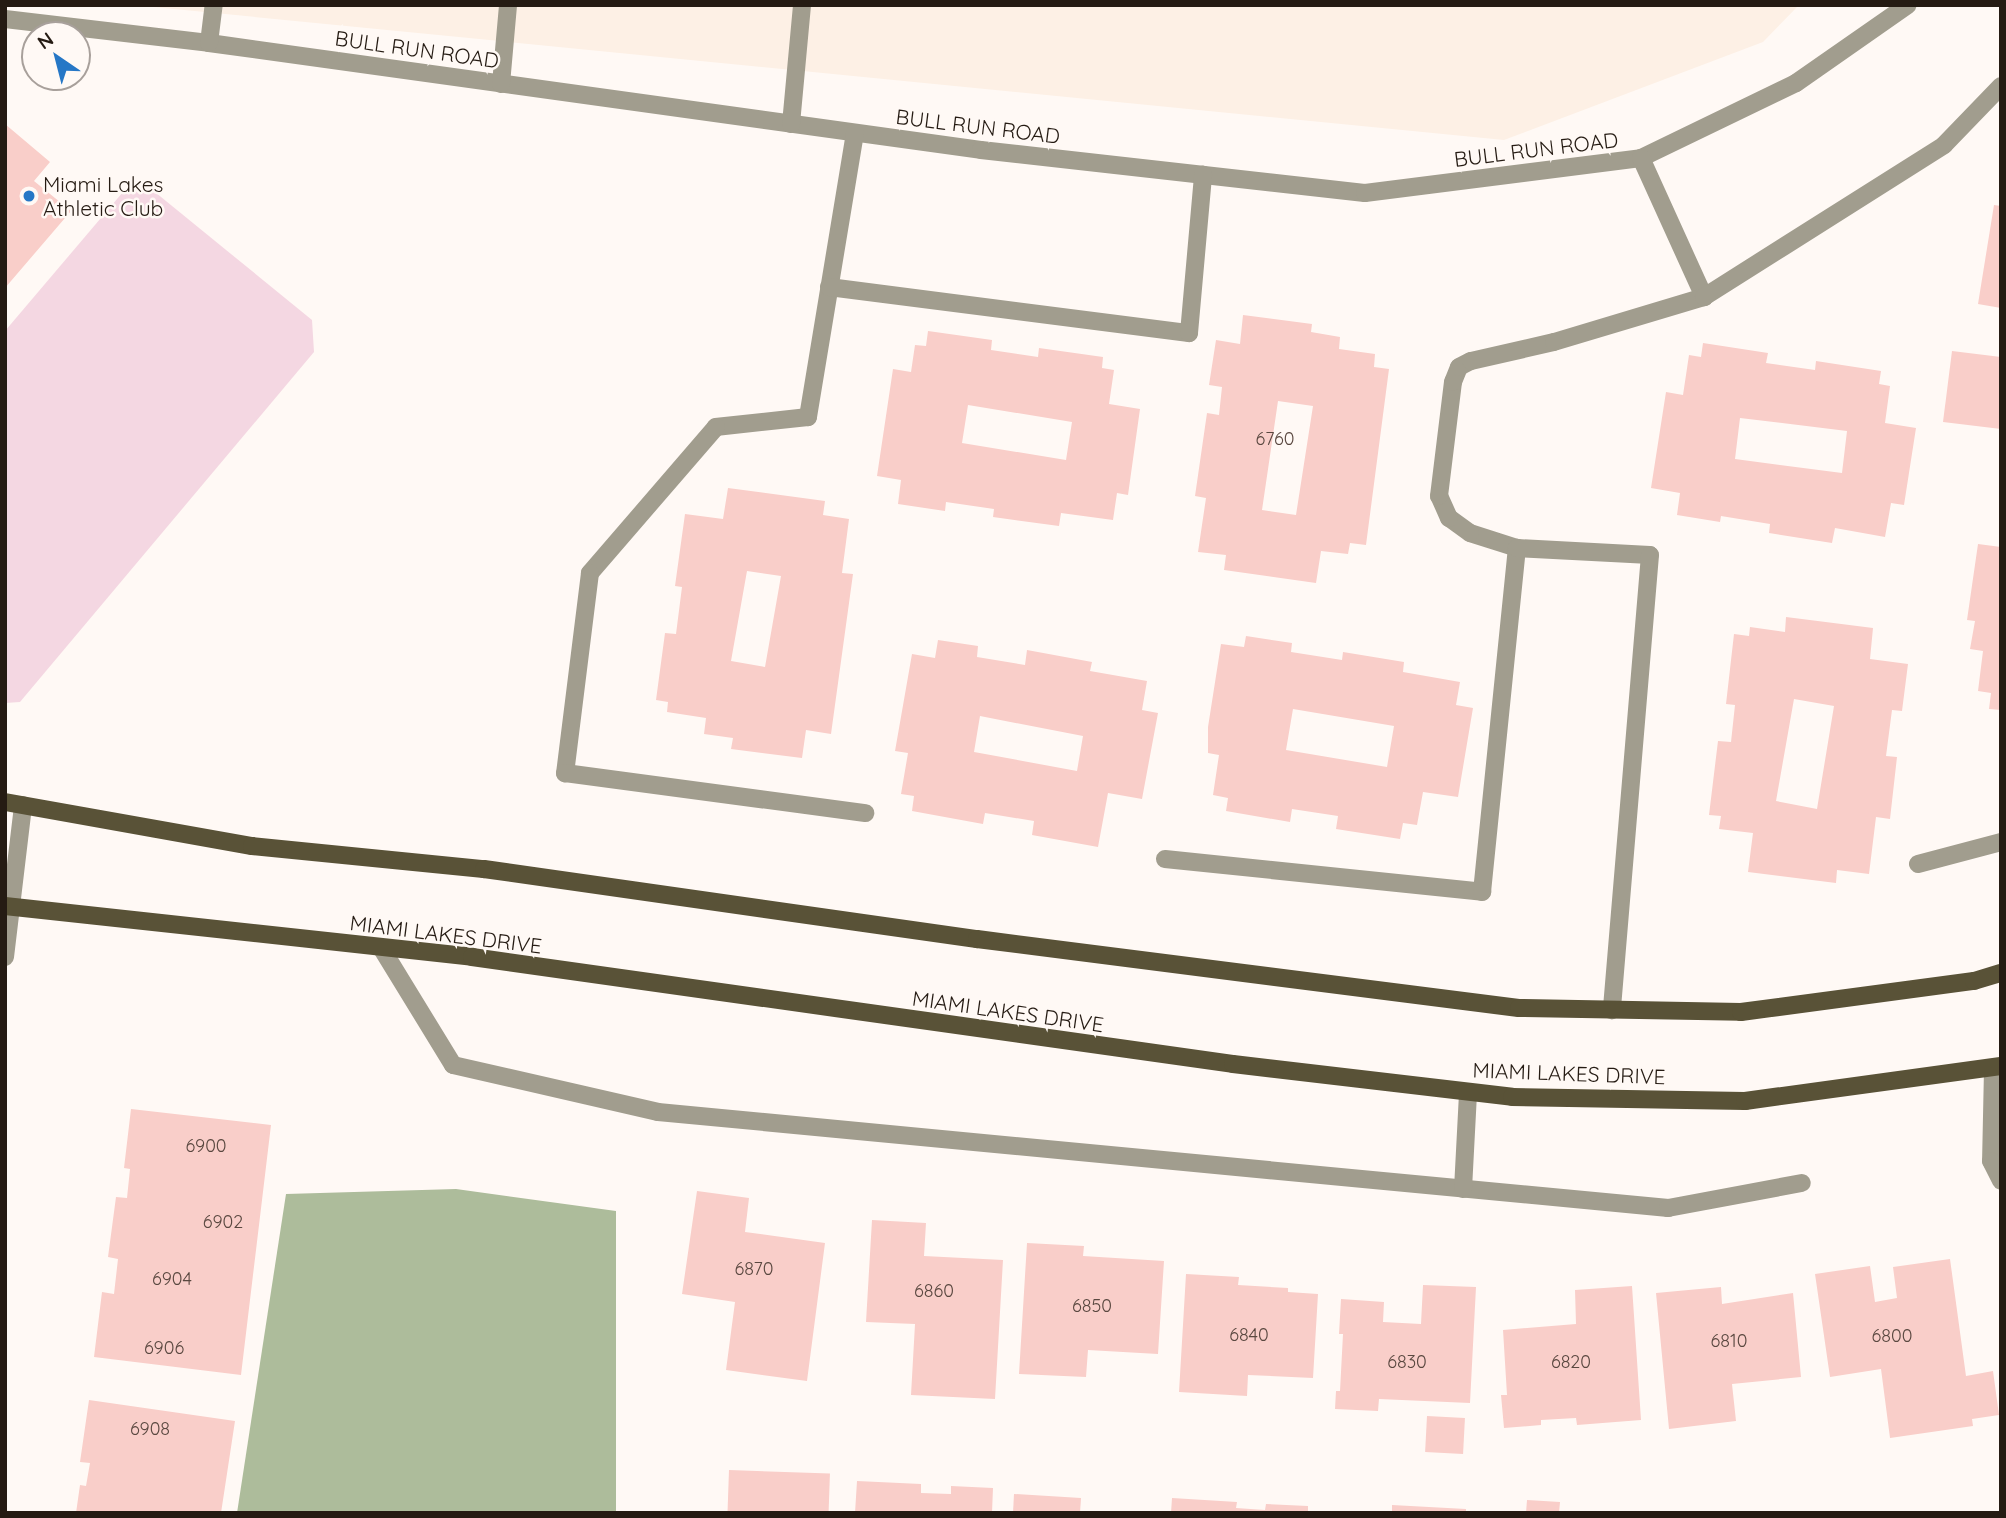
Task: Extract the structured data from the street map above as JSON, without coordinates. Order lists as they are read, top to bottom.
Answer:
{
  "streets": {
    "main road": ["MIAMI LAKES DRIVE"],
    "street": ["BULL RUN ROAD"]
  },
  "places": ["Miami Lakes Athletic Club"],
  "house_numbers": [
    "6760",
    "6900",
    "6902",
    "6870",
    "6904",
    "6860",
    "6850",
    "6840",
    "6800",
    "6810",
    "6906",
    "6830",
    "6820",
    "6908"
  ],
  "north": "top left"
}
